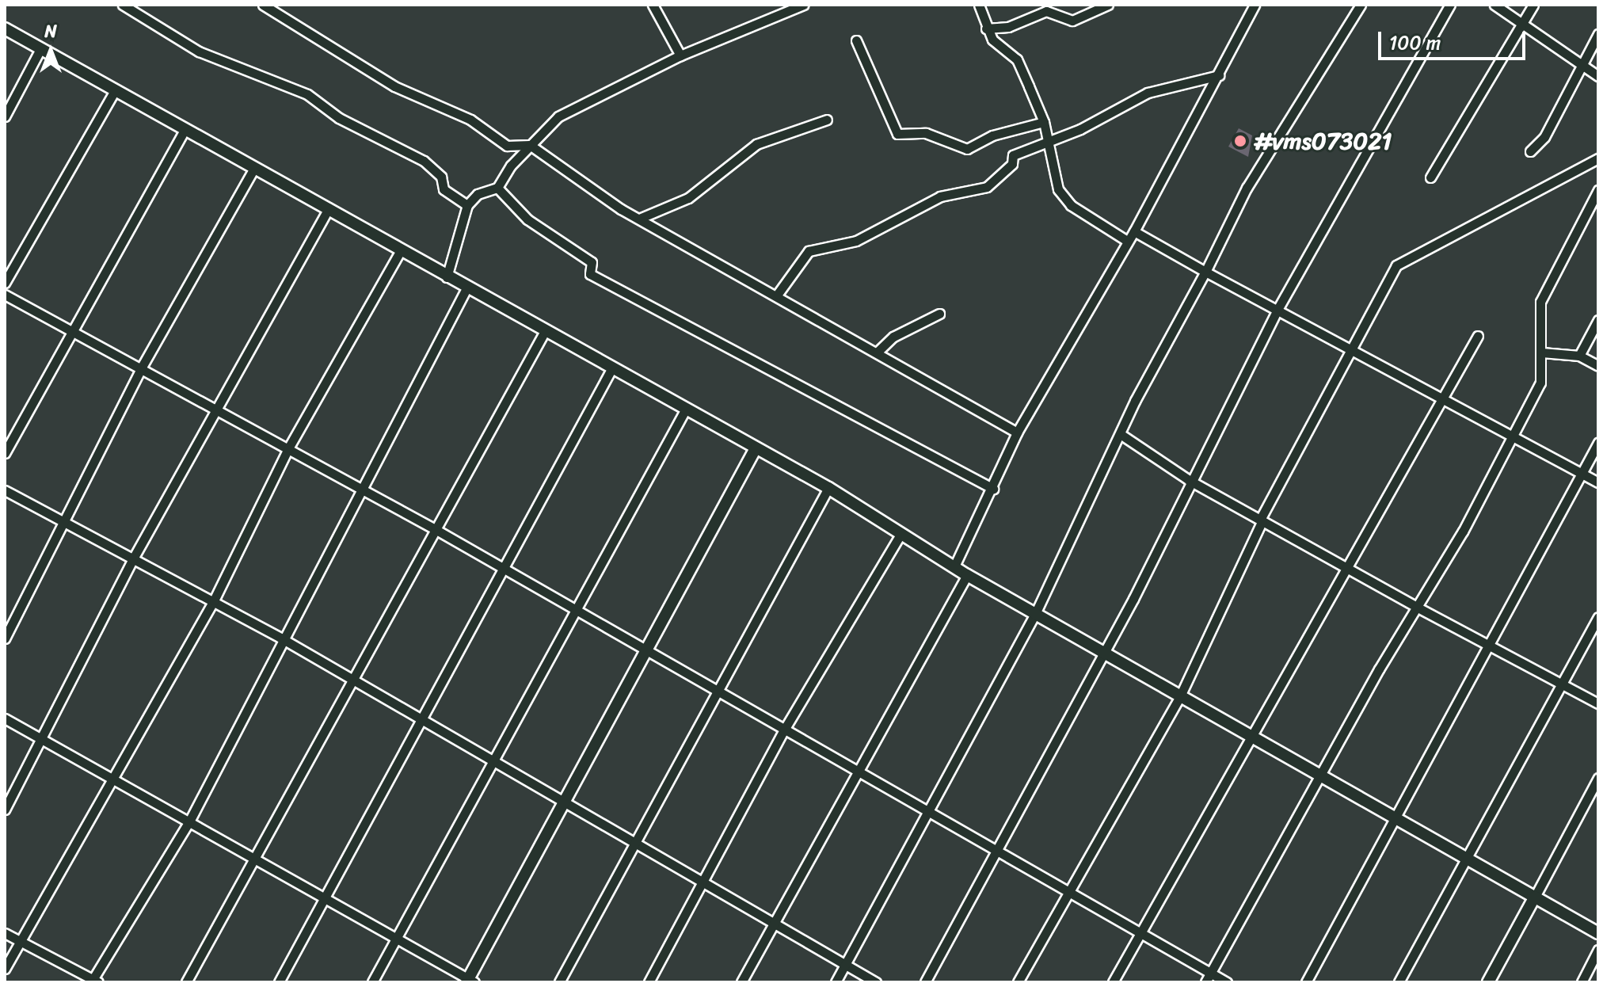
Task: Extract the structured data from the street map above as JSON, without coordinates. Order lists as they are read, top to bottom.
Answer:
{
  "places": ["#vms073021"],
  "scale_bar": "100 m",
  "north": "top"
}
